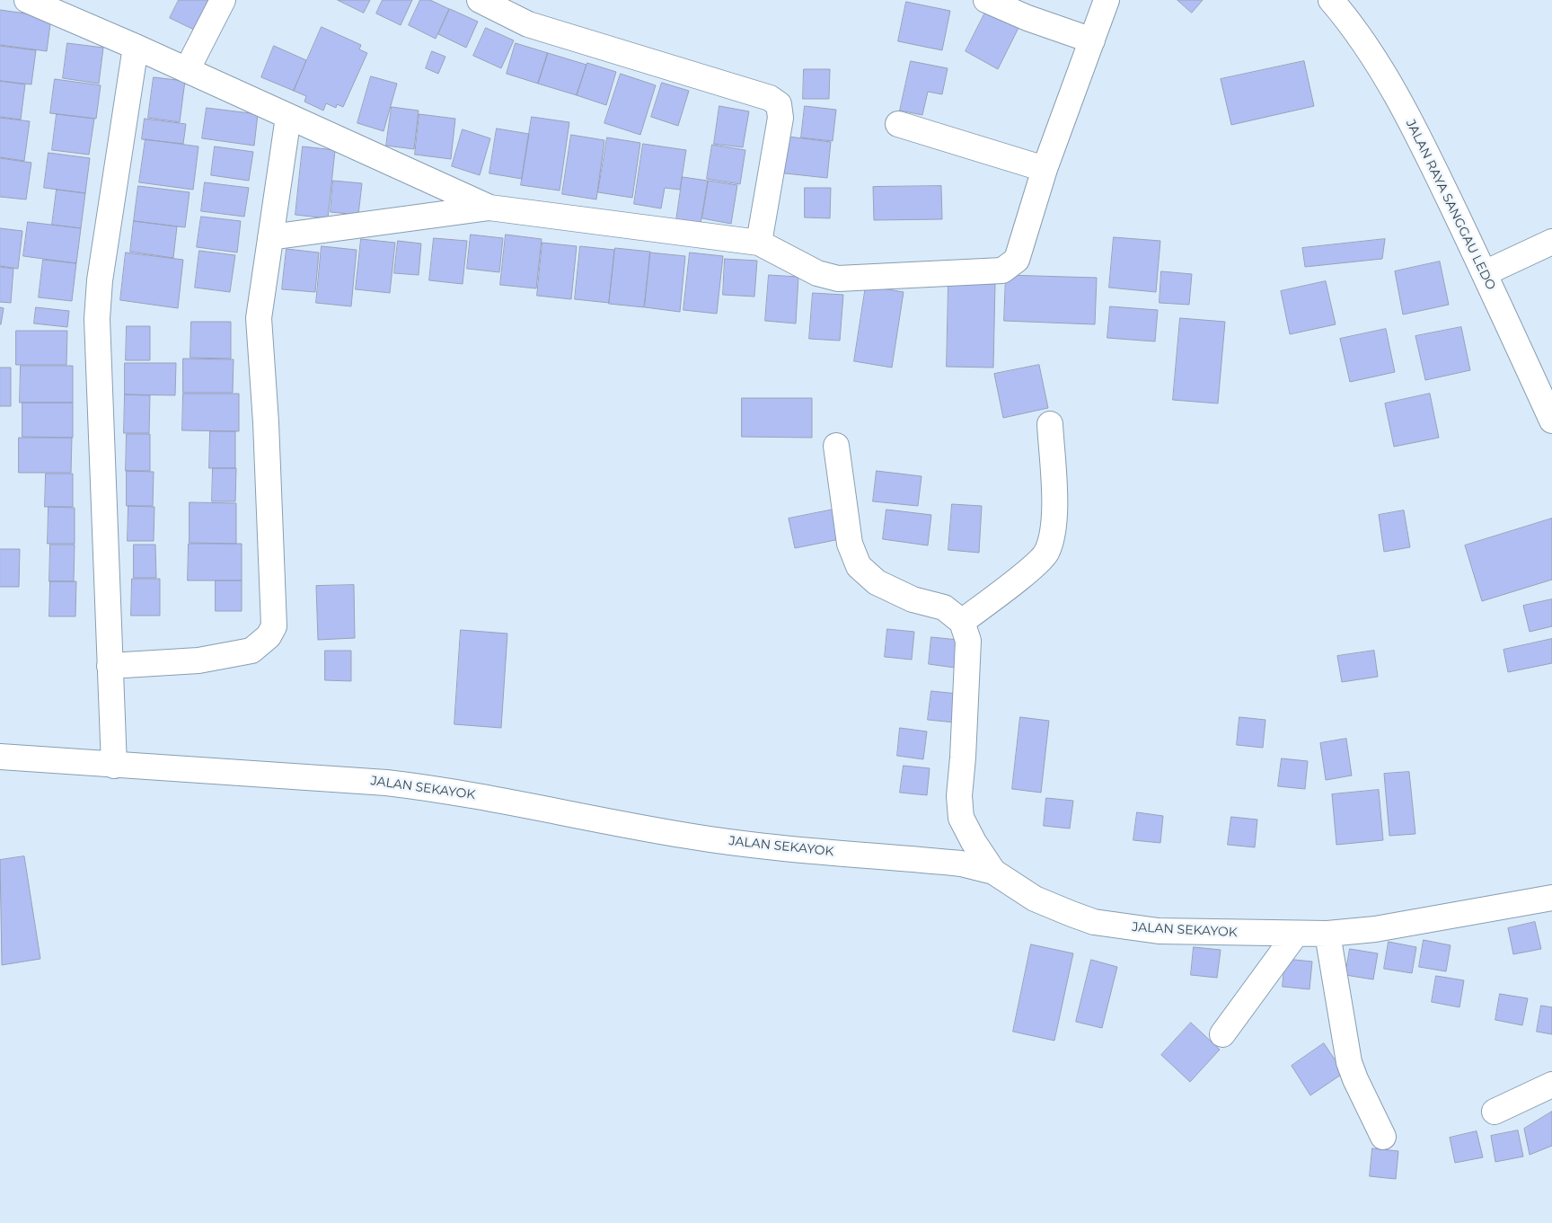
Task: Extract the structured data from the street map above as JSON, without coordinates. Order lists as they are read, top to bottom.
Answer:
{
  "streets": {
    "main road": ["JALAN RAYA SANGGAU LEDO", "JALAN SEKAYOK"]
  }
}
